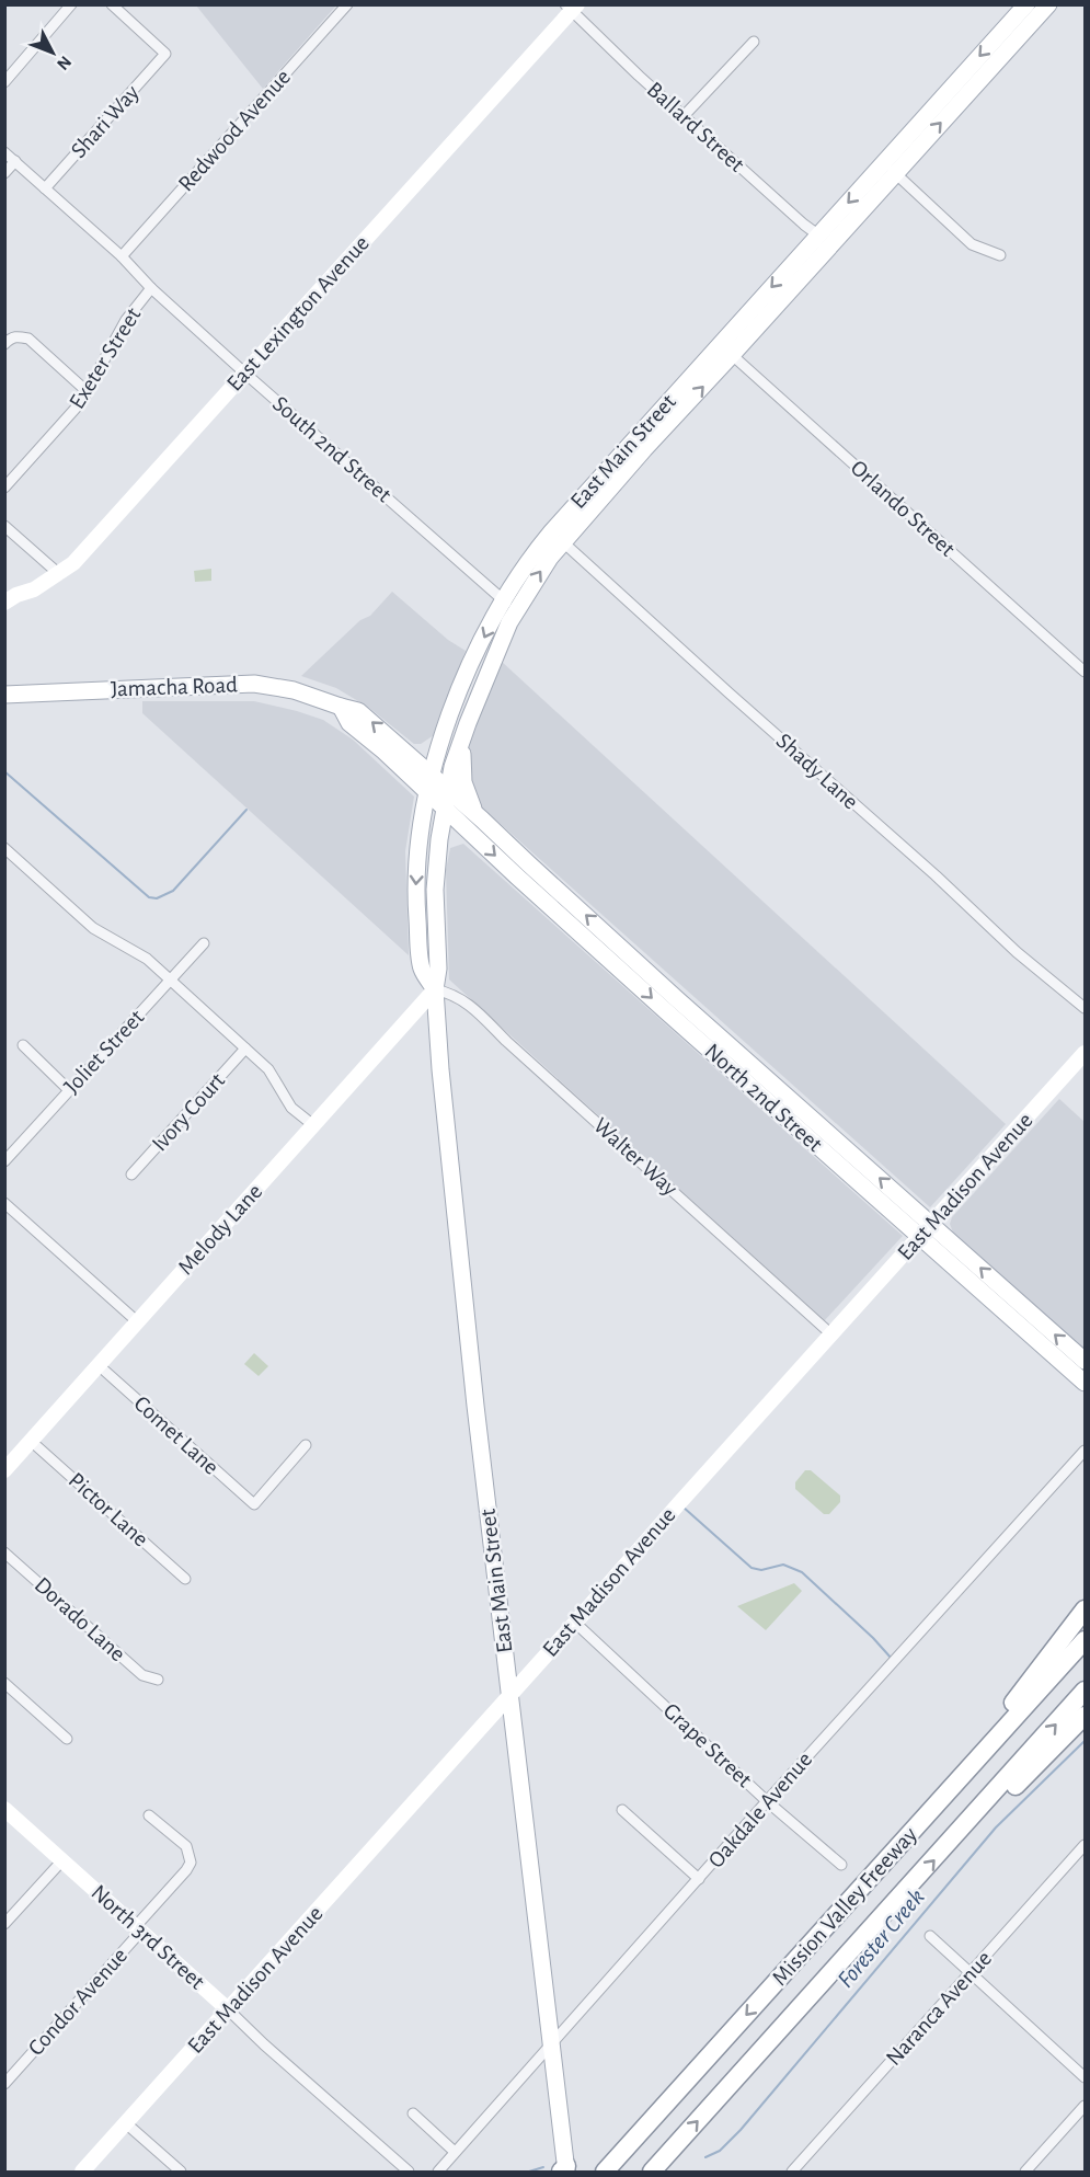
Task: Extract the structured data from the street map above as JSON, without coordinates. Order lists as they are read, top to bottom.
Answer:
{
  "streets": {
    "highway": ["Mission Valley Freeway"],
    "main road": ["East Main Street", "Jamacha Road", "North 2nd Street"],
    "street": [
      "Shari Way",
      "Ballard Street",
      "Redwood Avenue",
      "East Lexington Avenue",
      "Exeter Street",
      "South 2nd Street",
      "Orlando Street",
      "Shady Lane",
      "Joliet Street",
      "Ivory Court",
      "Walter Way",
      "East Madison Avenue",
      "Melody Lane",
      "Comet Lane",
      "Pictor Lane",
      "Dorado Lane",
      "Grape Street",
      "Oakdale Avenue",
      "North 3rd Street",
      "Condor Avenue",
      "Naranca Avenue"
    ]
  },
  "crossings": [
    ["Shari Way", "South 2nd Street"],
    ["Ballard Street", "East Lexington Avenue"],
    ["Ballard Street", "East Main Street"],
    ["Redwood Avenue", "South 2nd Street"],
    ["East Lexington Avenue", "South 2nd Street"],
    ["Exeter Street", "South 2nd Street"],
    ["South 2nd Street", "East Main Street"],
    ["East Main Street", "Orlando Street"],
    ["East Main Street", "Jamacha Road"],
    ["East Main Street", "Shady Lane"],
    ["East Main Street", "North 2nd Street"],
    ["East Main Street", "Walter Way"],
    ["East Main Street", "East Madison Avenue"],
    ["East Main Street", "Melody Lane"],
    ["East Main Street", "Oakdale Avenue"],
    ["Jamacha Road", "North 2nd Street"],
    ["North 2nd Street", "East Madison Avenue"],
    ["Walter Way", "East Madison Avenue"],
    ["Walter Way", "Melody Lane"],
    ["East Madison Avenue", "Grape Street"],
    ["East Madison Avenue", "North 3rd Street"],
    ["Melody Lane", "Comet Lane"],
    ["Melody Lane", "Pictor Lane"],
    ["Grape Street", "Oakdale Avenue"],
    ["North 3rd Street", "Condor Avenue"]
  ],
  "water": ["Forester Creek"],
  "north": "bottom right"
}
